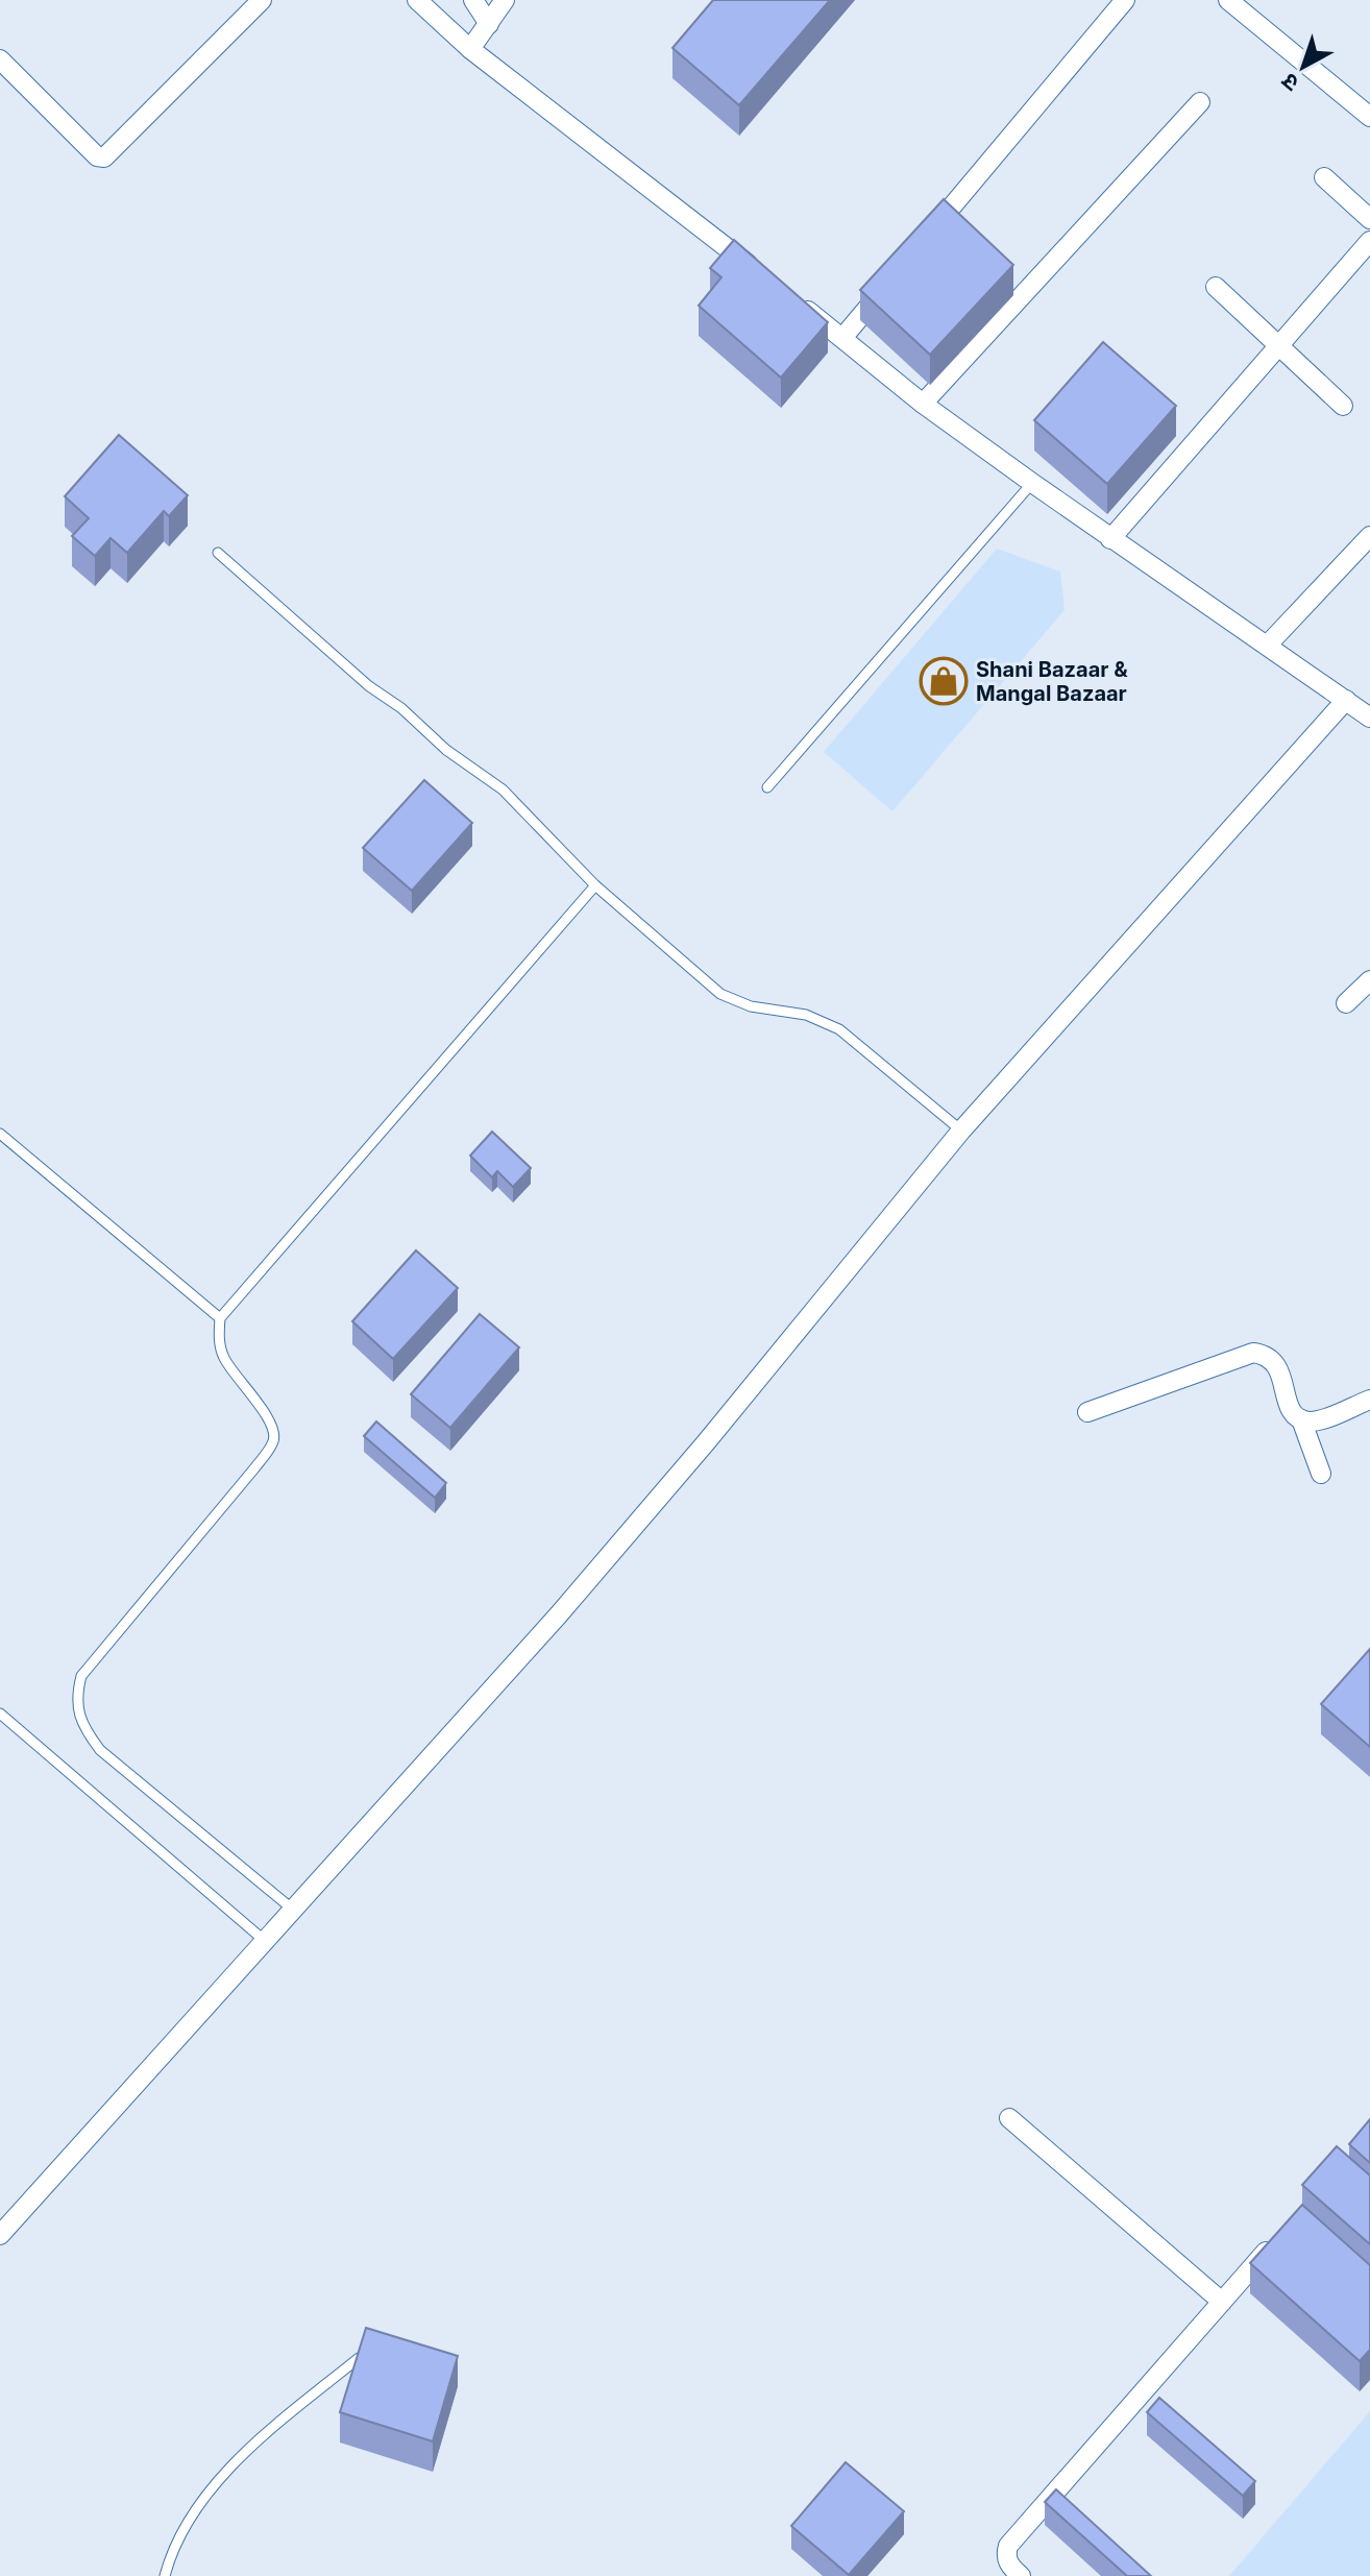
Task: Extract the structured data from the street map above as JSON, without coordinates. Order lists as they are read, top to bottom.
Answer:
{
  "places": {
    "shop": ["Shani Bazaar & Mangal Bazaar"]
  },
  "north": "bottom left"
}
